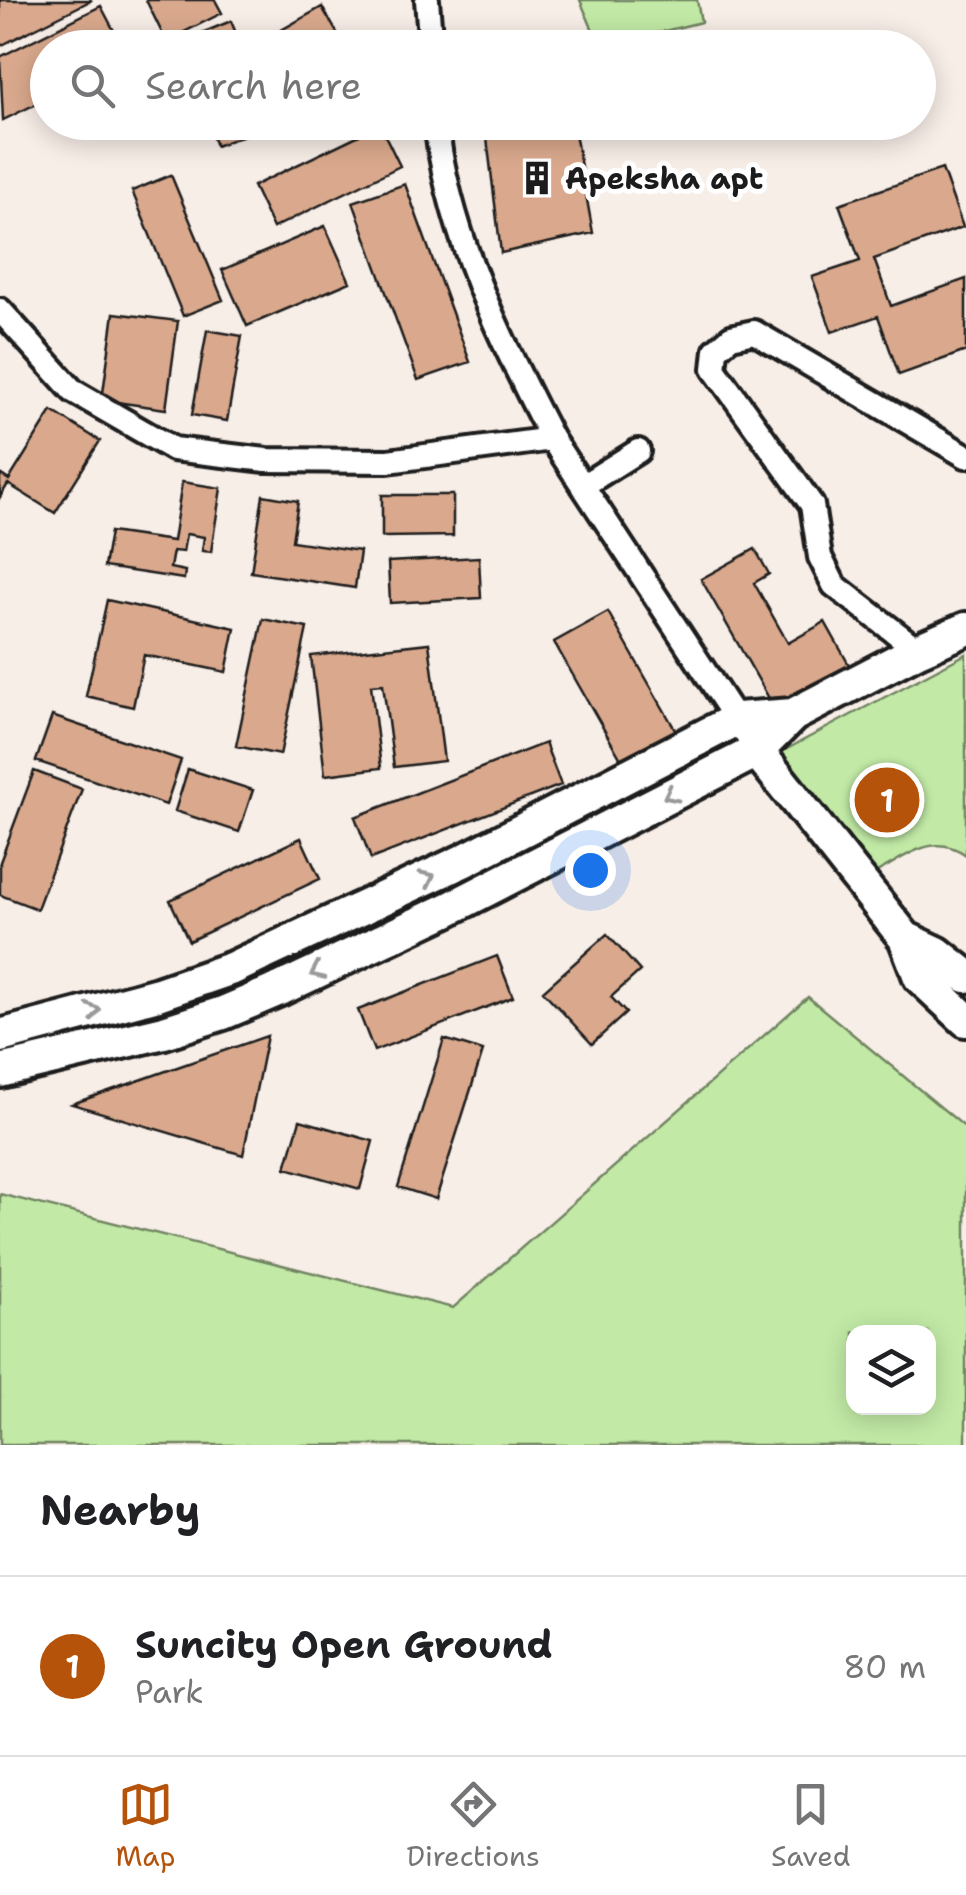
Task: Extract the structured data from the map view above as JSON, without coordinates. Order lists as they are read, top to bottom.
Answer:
{
  "places": {
    "building": ["Apeksha apt"]
  },
  "page": {
    "search": "Search here",
    "pins": "1",
    "heading": "Nearby",
    "list": [
      {
        "mark": "1",
        "name": "Suncity Open Ground",
        "note": "Park",
        "value": "80 m"
      }
    ],
    "nav": ["Map", "Directions", "Saved"]
  }
}
